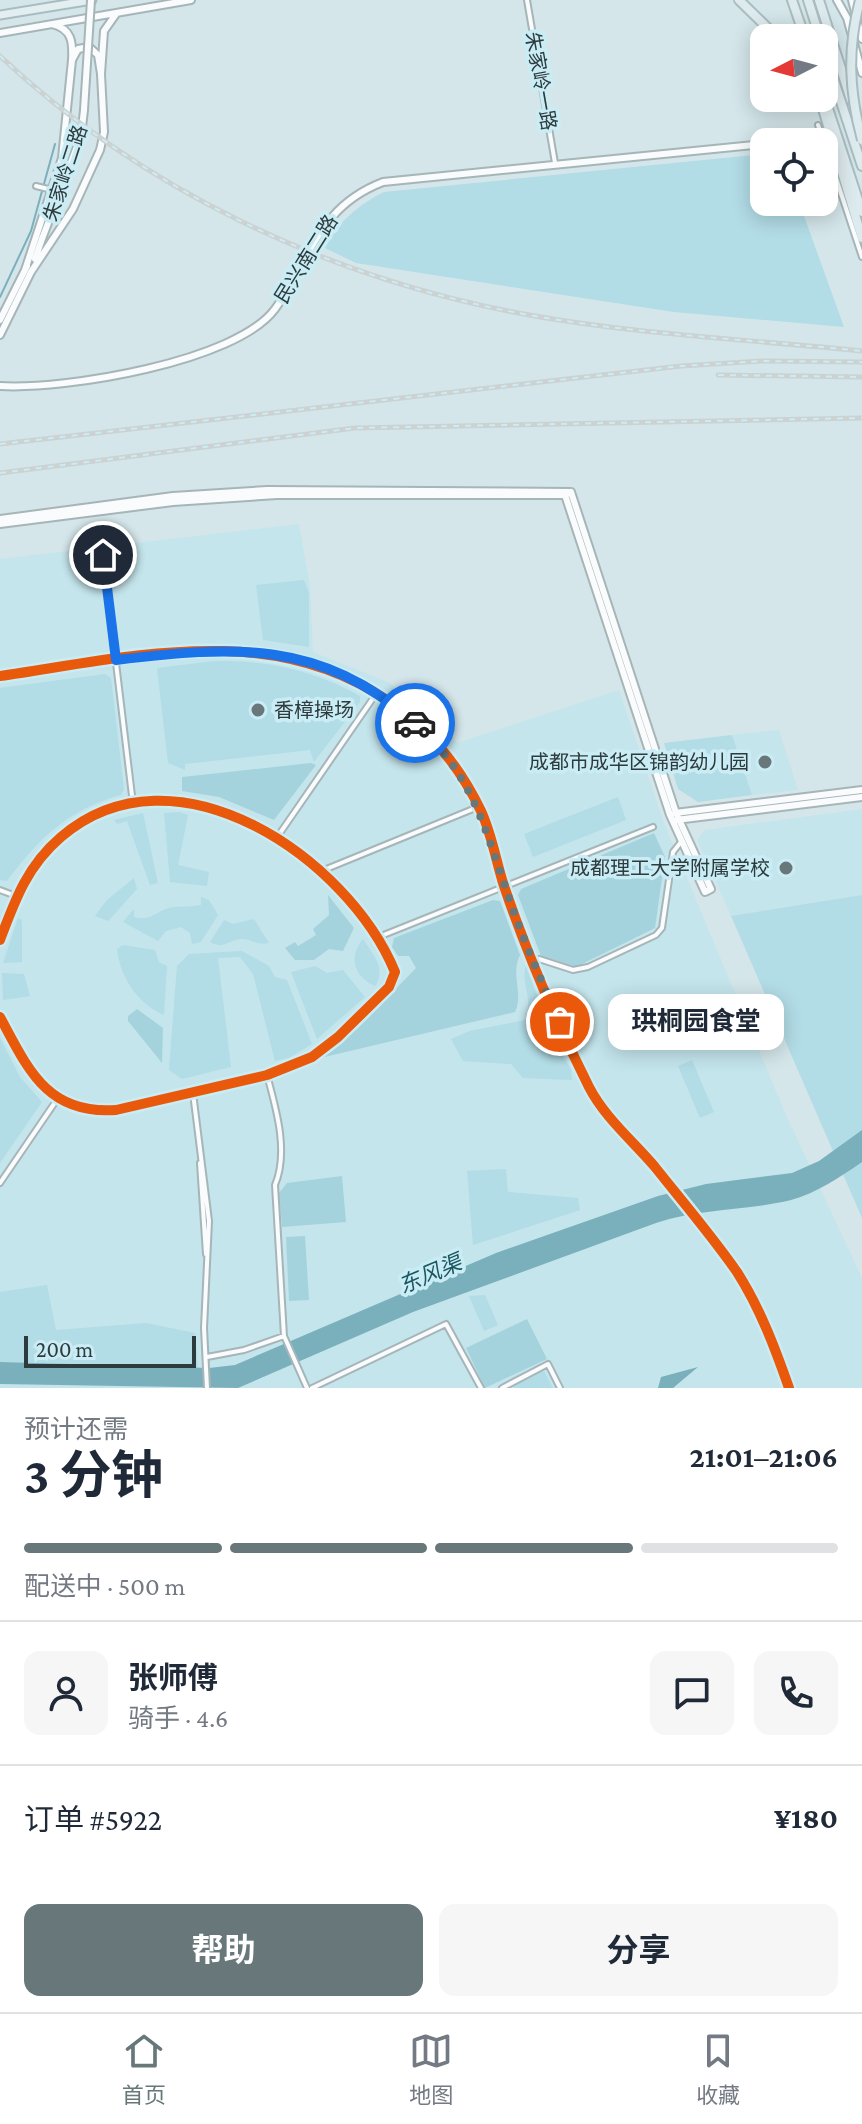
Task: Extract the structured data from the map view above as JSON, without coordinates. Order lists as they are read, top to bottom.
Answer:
{
  "streets": {
    "street": ["朱家岭一路", "朱家岭二路", "民兴南二路"]
  },
  "crossings": [
    ["朱家岭一路", "民兴南二路"]
  ],
  "water": ["东风渠"],
  "places": [
    "香樟操场",
    "成都市成华区锦韵幼儿园",
    "成都理工大学附属学校",
    "珙桐园食堂"
  ],
  "scale_bar": "200 m",
  "north": "left",
  "page": {
    "bubble": "珙桐园食堂",
    "scale": "200 m",
    "heading": ["3 分钟", "预计还需", "21:01–21:06"],
    "panel": [
      "张师傅",
      "骑手 · 4.6",
      "订单 #5922",
      "¥180"
    ],
    "bar": "配送中 · 500 m",
    "buttons": ["帮助", "分享"],
    "tabs": ["首页", "地图", "收藏"]
  }
}
